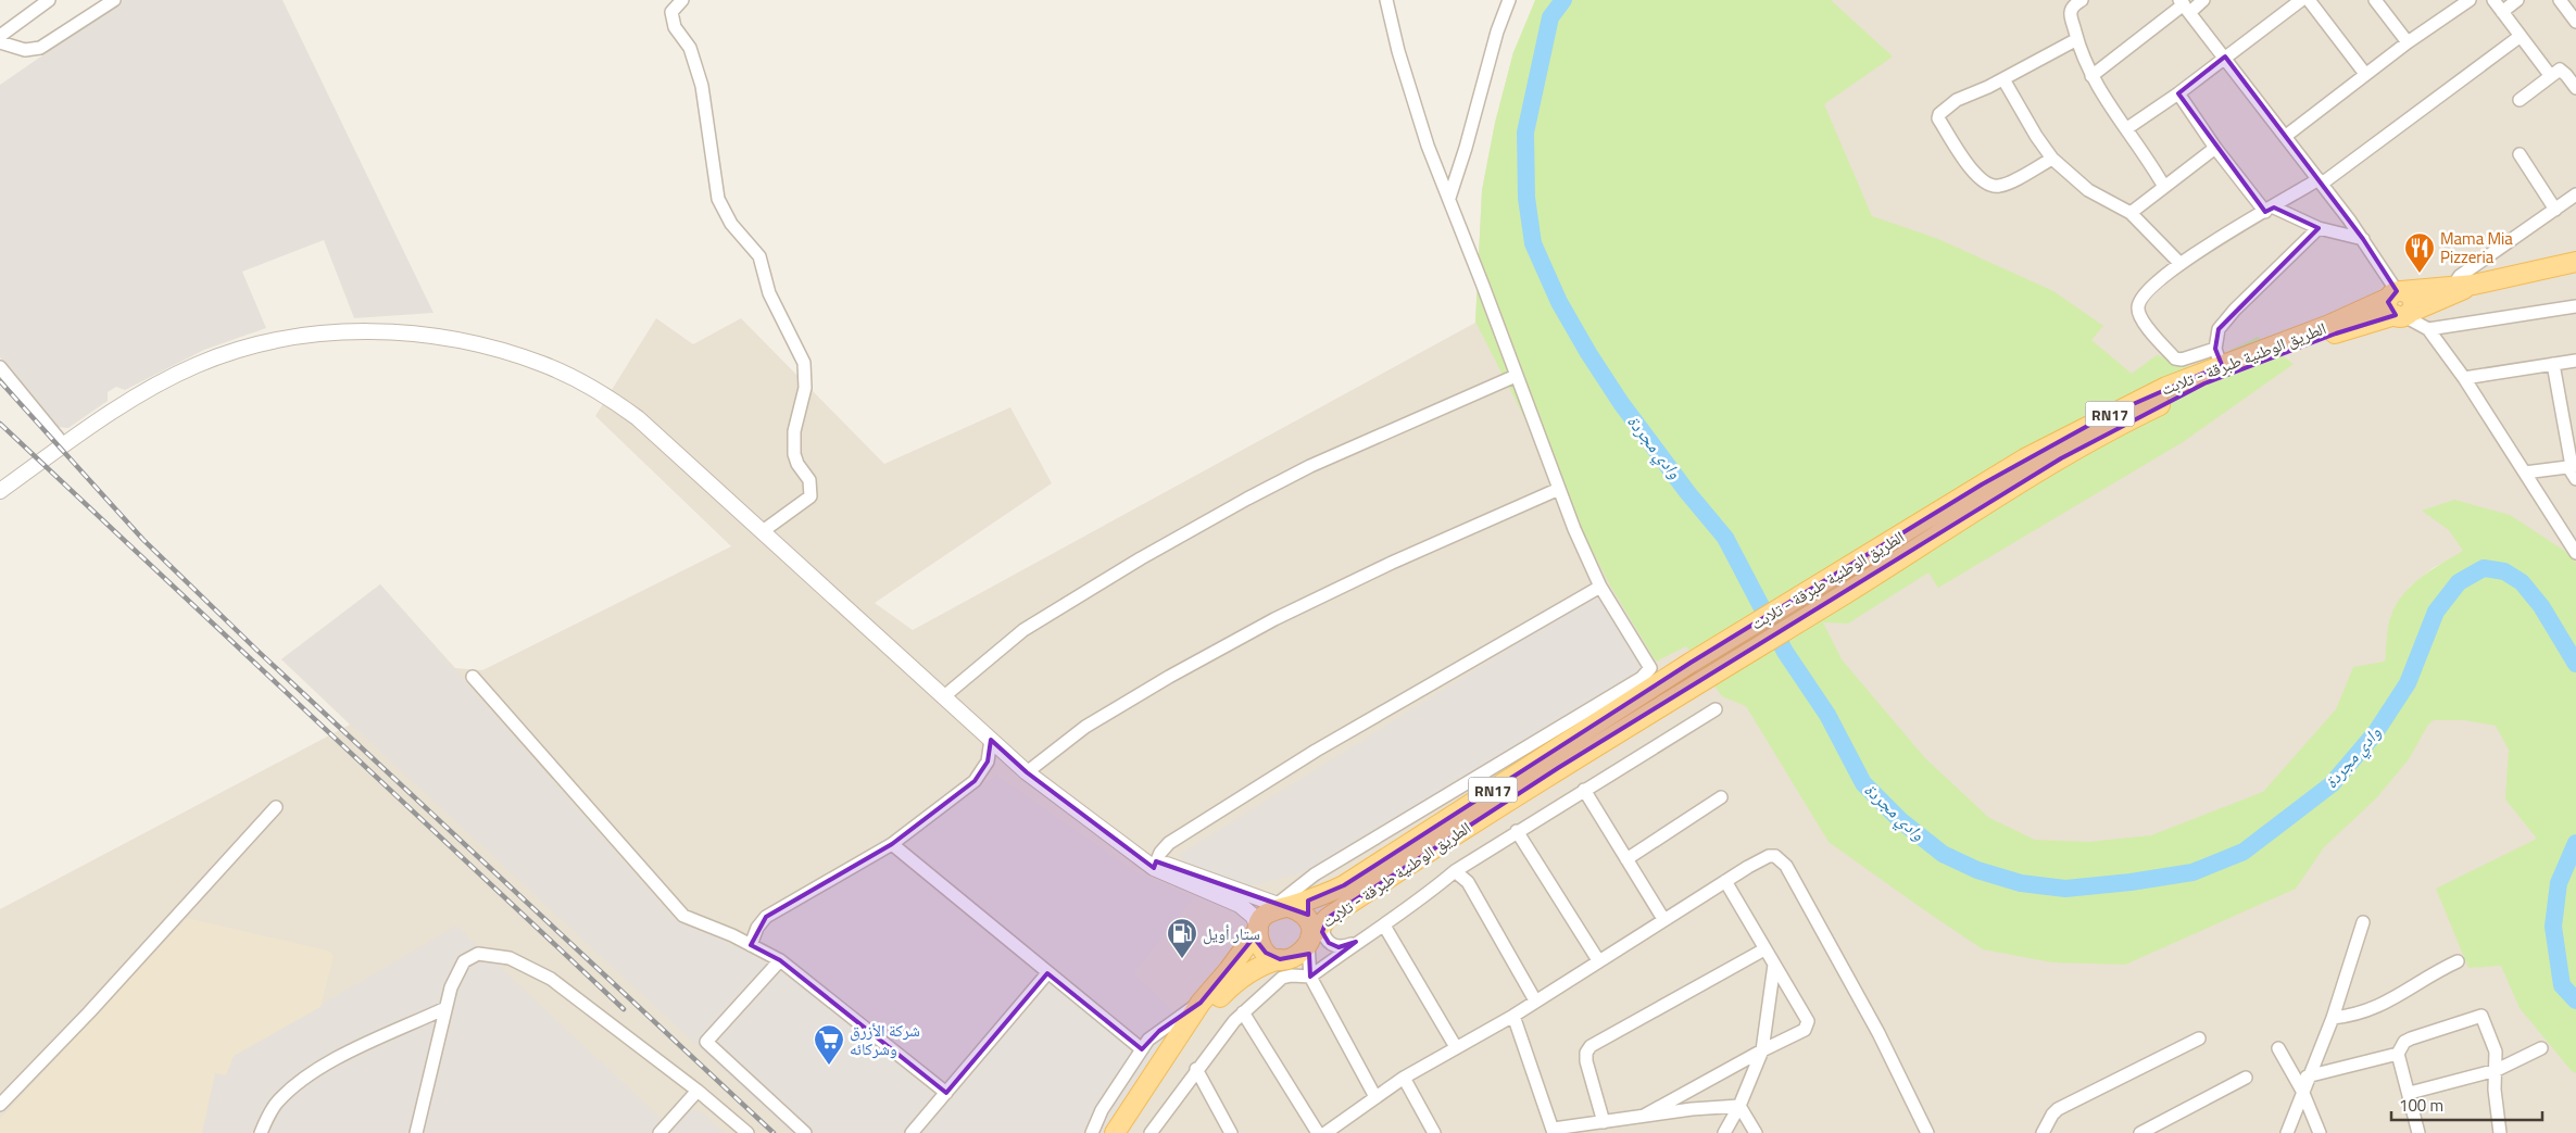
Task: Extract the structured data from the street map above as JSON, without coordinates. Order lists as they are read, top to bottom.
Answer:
{
  "streets": {
    "main road": ["الطريق الوطنية طبرقة - تلابت", "RN17"]
  },
  "crossings": [
    ["الطريق الوطنية طبرقة - تلابت", "RN17"]
  ],
  "water": ["وادي مجردة"],
  "places": {
    "restaurant": ["Mama Mia Pizzeria"],
    "fuel station": ["ستار أويل"],
    "supermarket": ["شركة الأزرق وشركائه"]
  },
  "scale_bar": "100 m"
}
